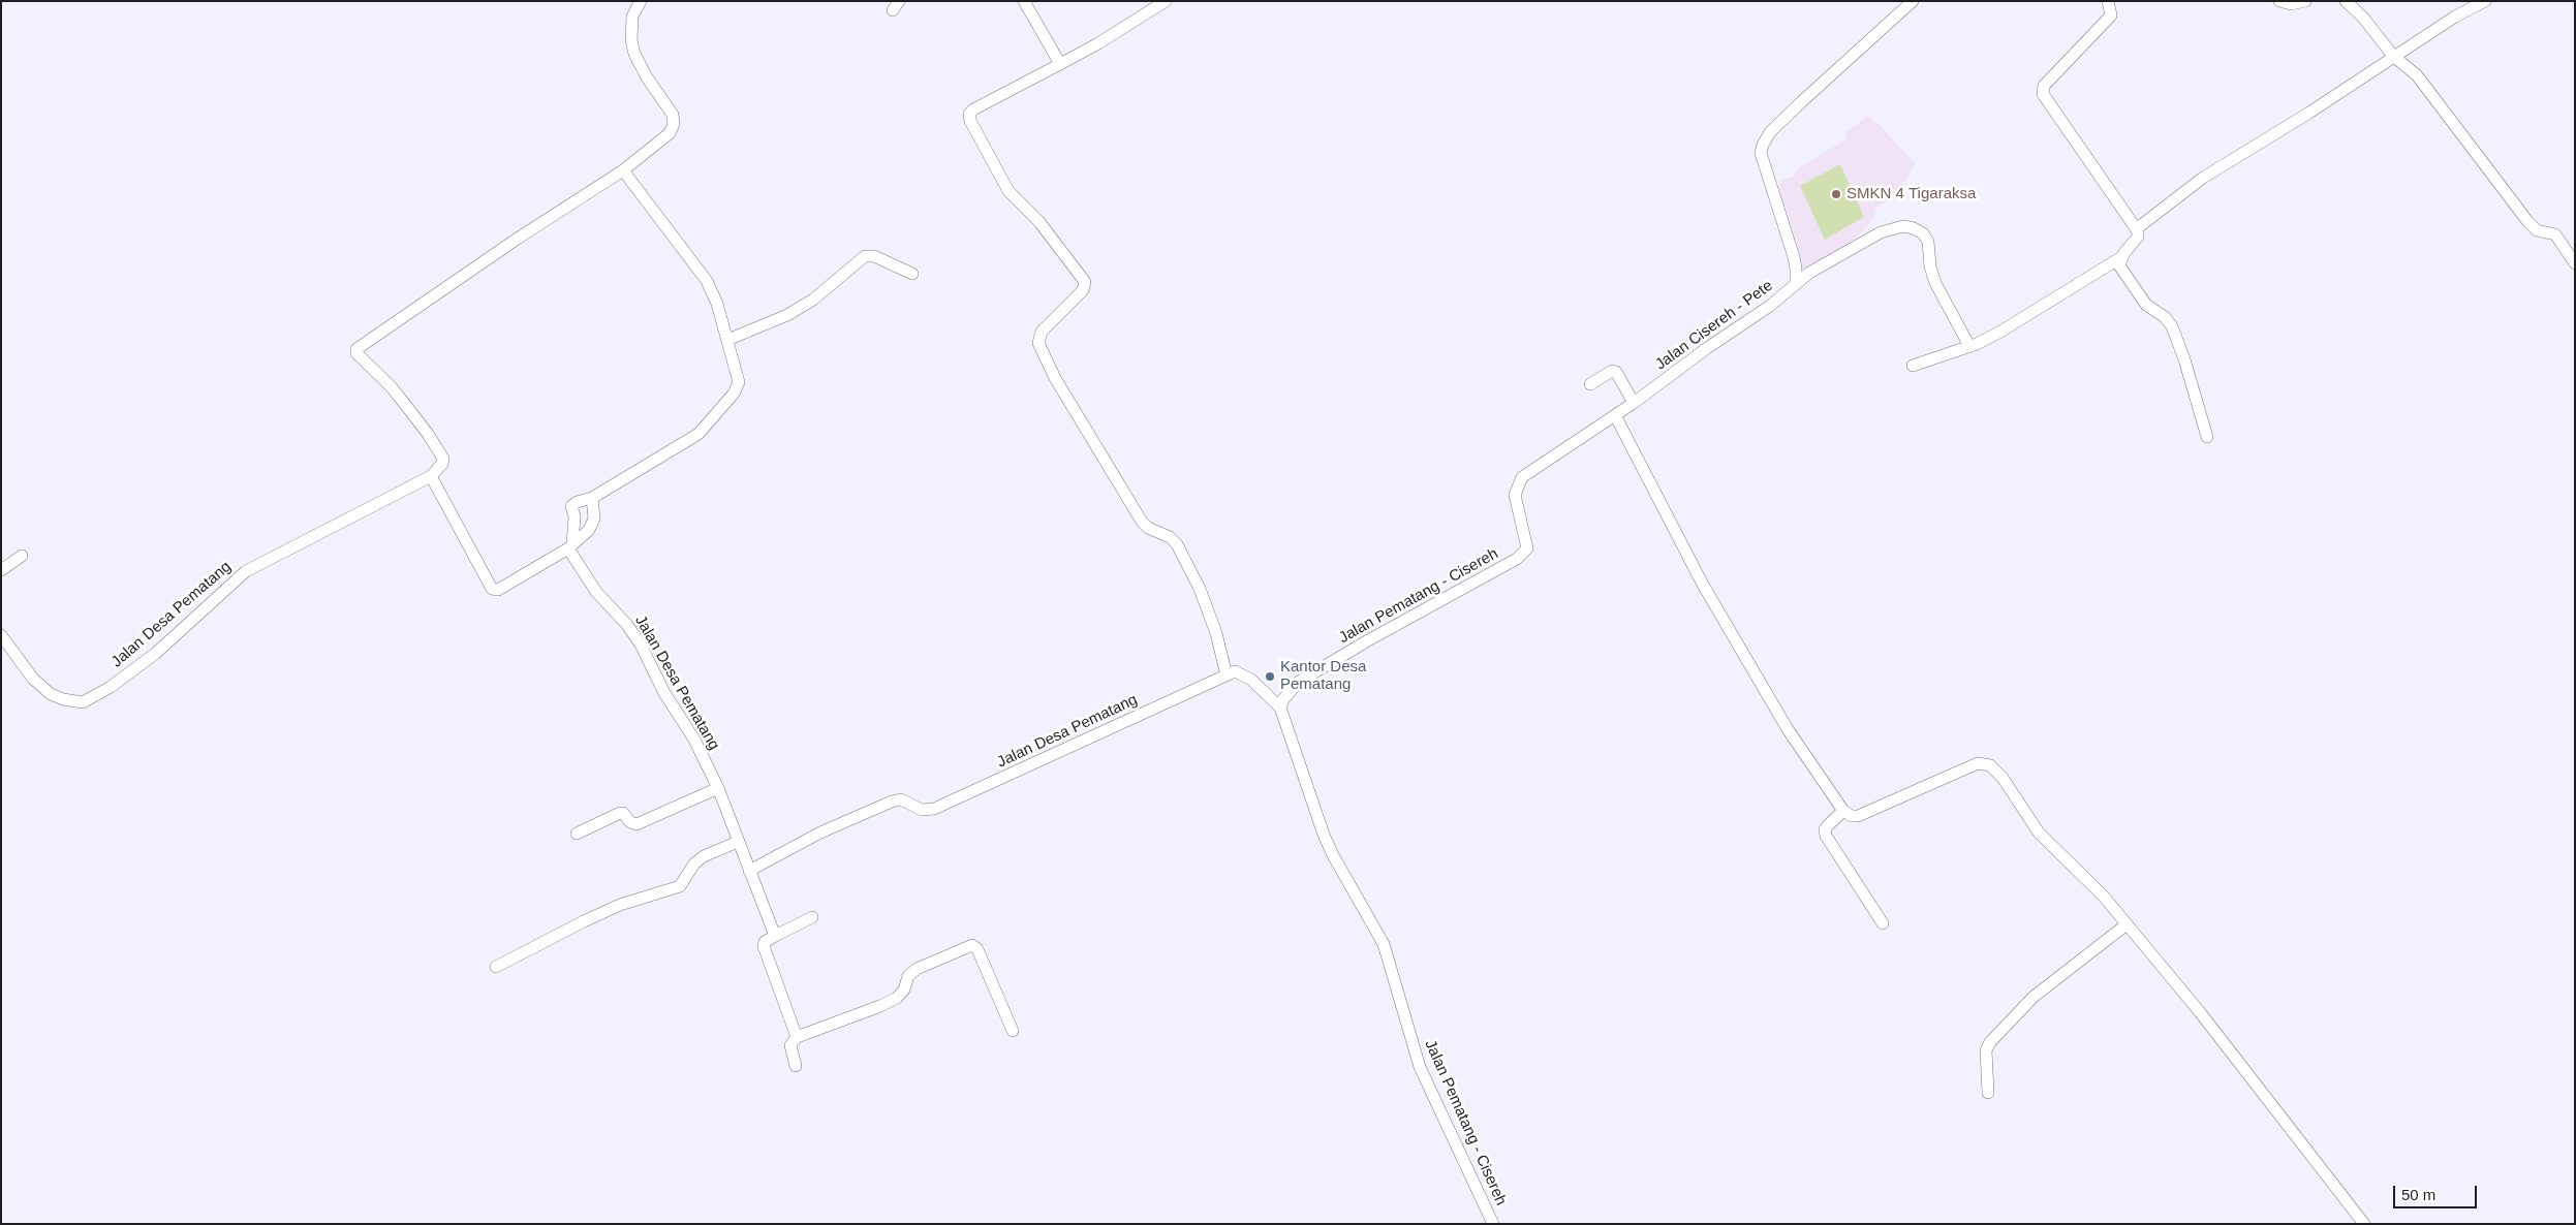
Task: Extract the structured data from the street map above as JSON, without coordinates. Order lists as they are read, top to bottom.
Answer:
{
  "streets": {
    "street": ["Jalan Cisereh - Pete", "Jalan Pematang - Cisereh", "Jalan Desa Pematang"]
  },
  "crossings": [
    ["Jalan Cisereh - Pete", "Jalan Pematang - Cisereh"]
  ],
  "places": ["SMKN 4 Tigaraksa", "Kantor Desa Pematang"],
  "scale_bar": "50 m"
}
